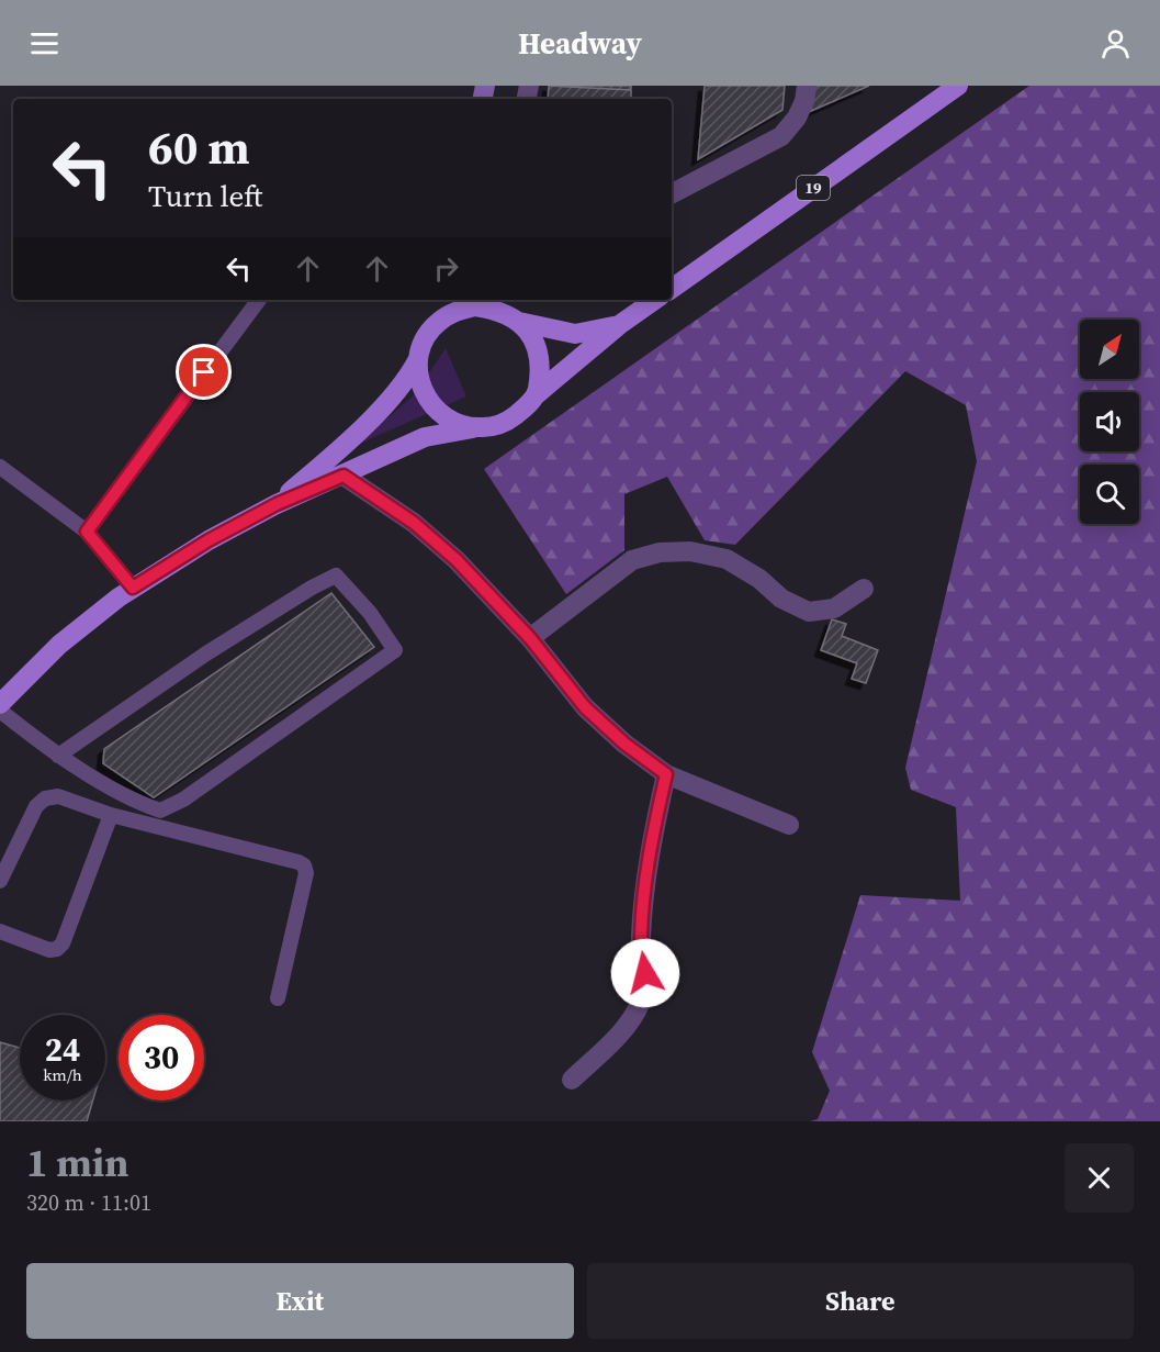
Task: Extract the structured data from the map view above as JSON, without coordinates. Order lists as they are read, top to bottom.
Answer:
{
  "streets": {
    "main road": ["19"]
  },
  "north": "top right",
  "page": {
    "header": "Headway",
    "turn": ["60 m", "Turn left"],
    "speed": "24 km/h",
    "limit": "30",
    "heading": ["1 min", "320 m · 11:01"],
    "buttons": ["Exit", "Share"]
  }
}
